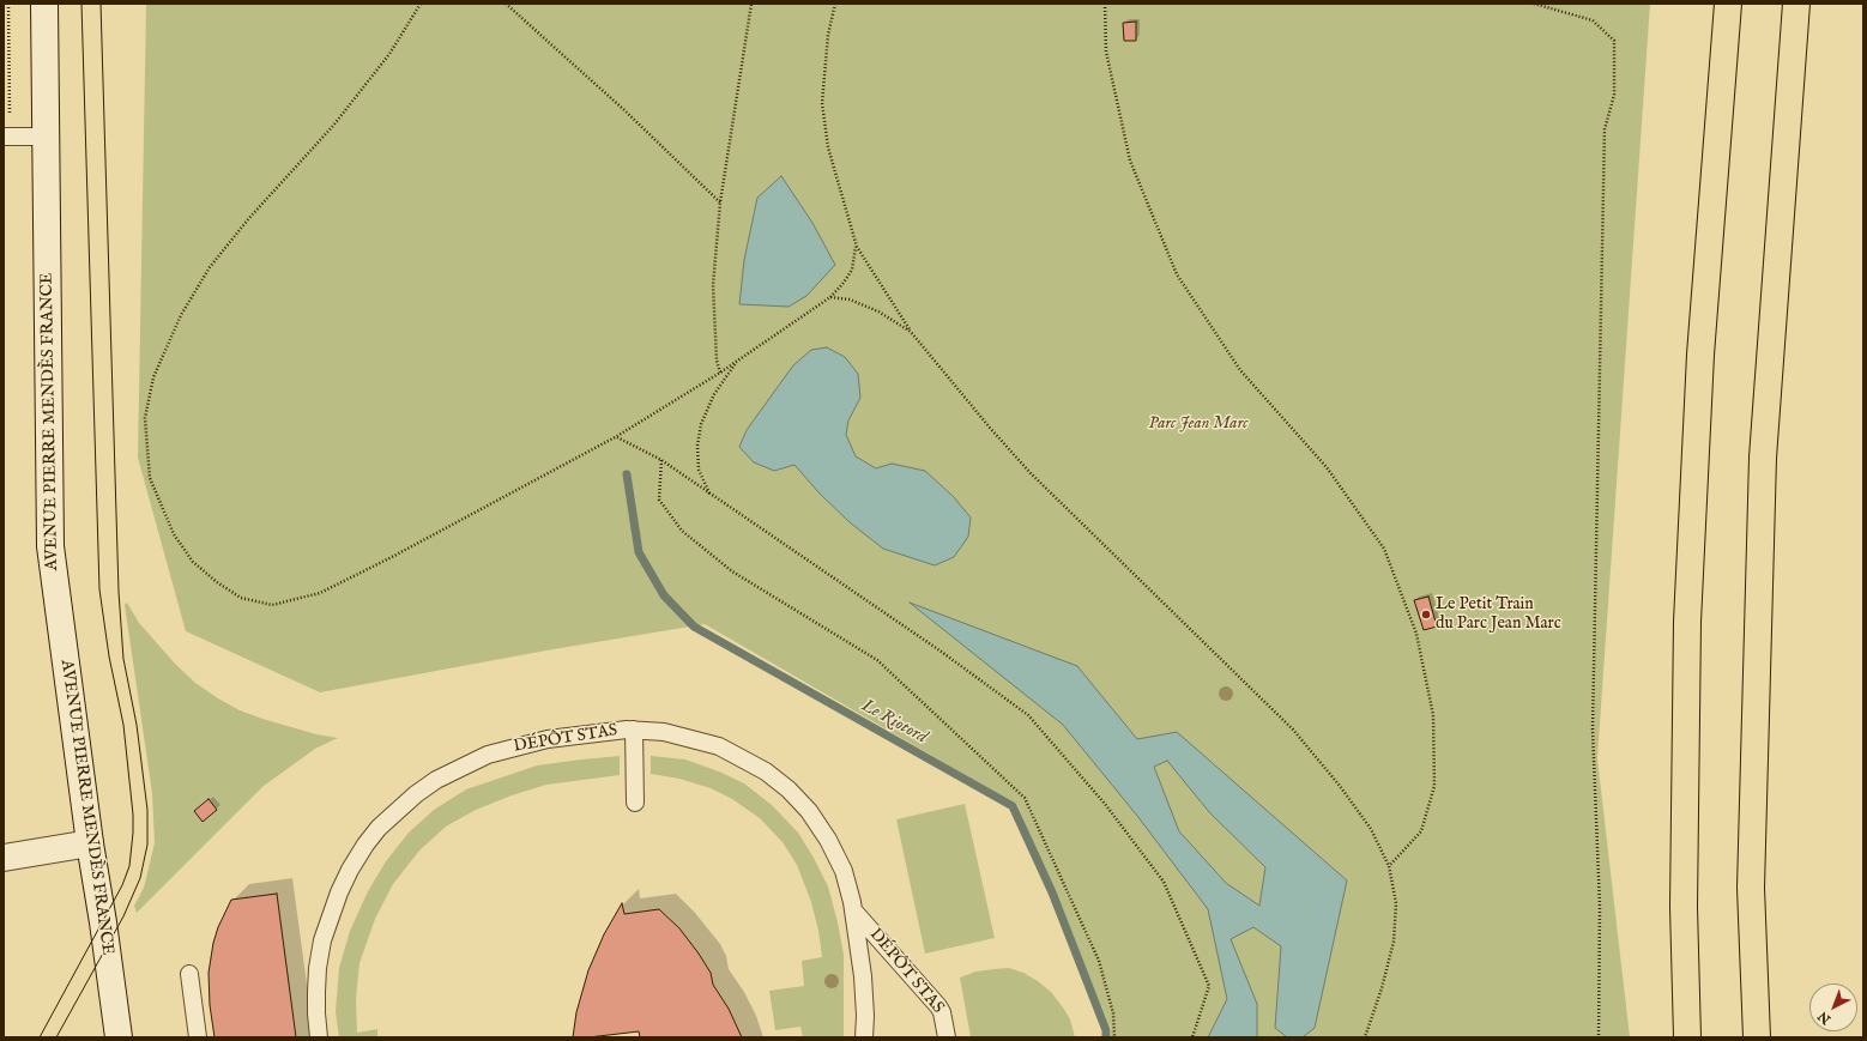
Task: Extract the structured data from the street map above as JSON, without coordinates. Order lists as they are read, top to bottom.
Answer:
{
  "streets": {
    "main road": ["AVENUE PIERRE MENDÈS FRANCE"],
    "lane": ["DÉPÔT STAS"]
  },
  "water": ["Le Riotord"],
  "parks": ["Parc Jean Marc"],
  "places": ["Le Petit Train du Parc Jean Marc"],
  "north": "bottom left"
}
